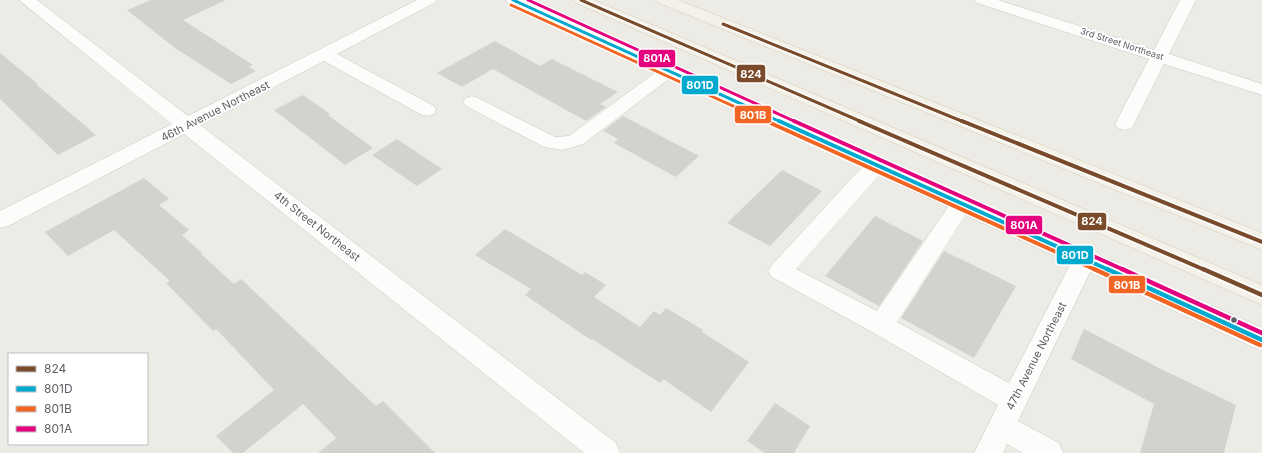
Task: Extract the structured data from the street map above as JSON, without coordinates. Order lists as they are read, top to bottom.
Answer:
{
  "streets": {
    "street": [
      "3rd Street Northeast",
      "46th Avenue Northeast",
      "4th Street Northeast",
      "47th Avenue Northeast"
    ]
  },
  "crossings": [
    ["46th Avenue Northeast", "4th Street Northeast"]
  ],
  "lines": [
    "transit line 824",
    "transit line 801D",
    "transit line 801A",
    "transit line 801B"
  ],
  "legend": [
    "824",
    "801D",
    "801B",
    "801A"
  ]
}
